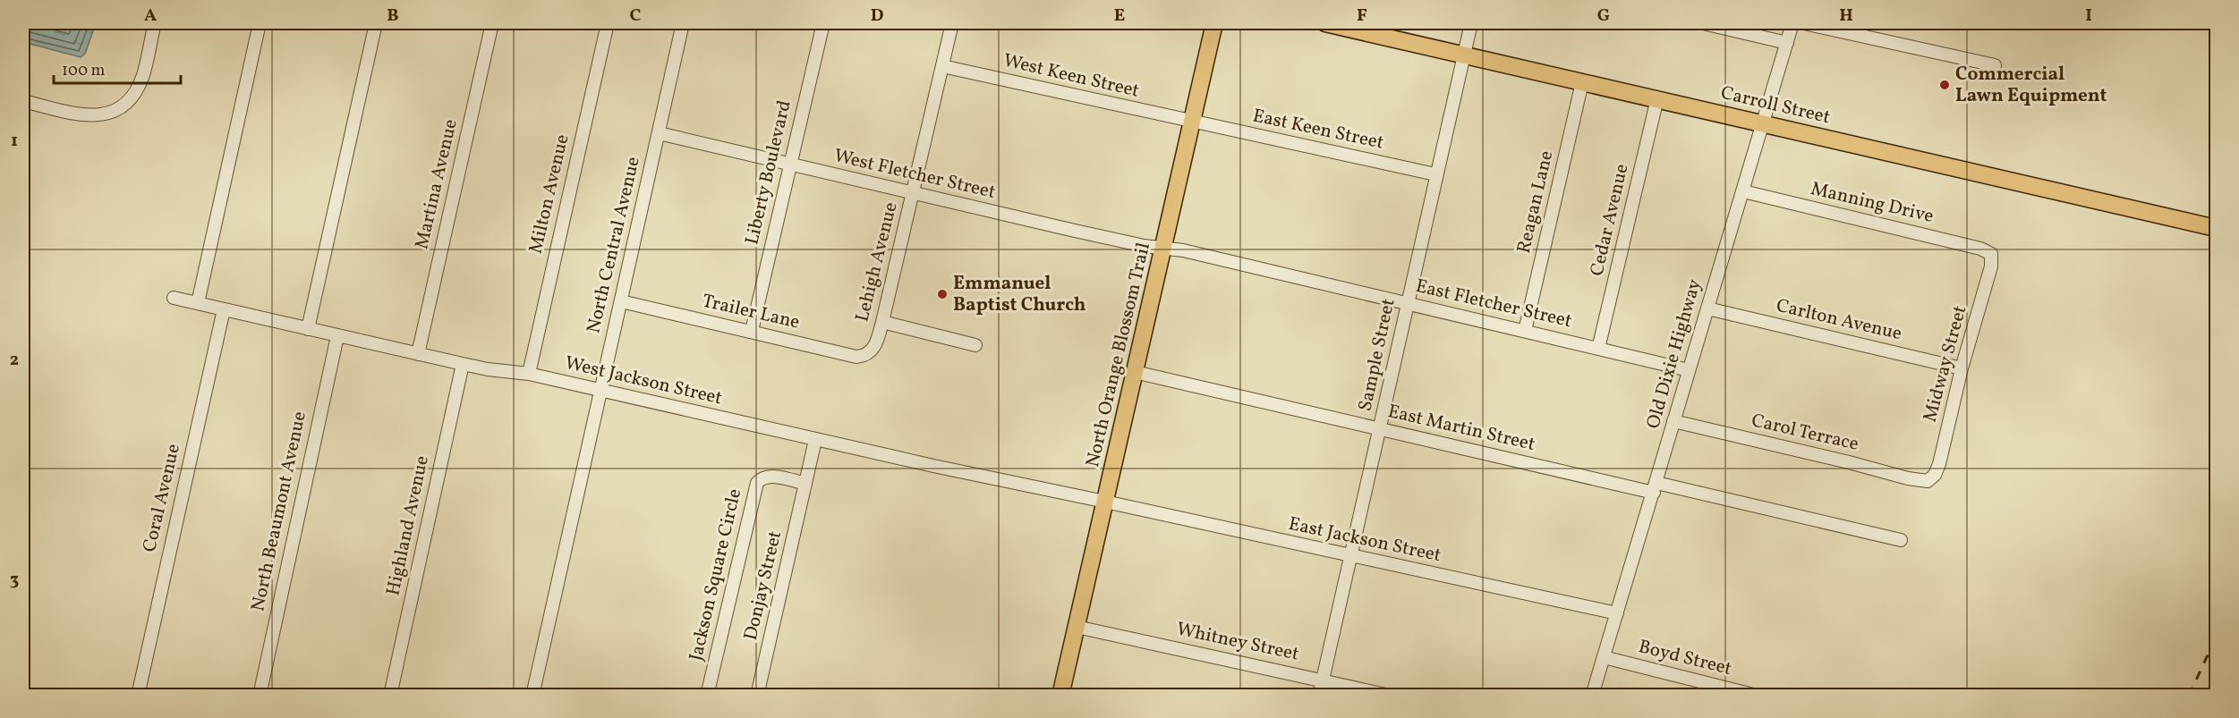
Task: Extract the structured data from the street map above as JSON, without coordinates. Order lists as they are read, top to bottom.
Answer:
{
  "streets": {
    "main road": ["Carroll Street", "North Orange Blossom Trail"],
    "street": [
      "West Keen Street",
      "East Keen Street",
      "Liberty Boulevard",
      "West Fletcher Street",
      "Martina Avenue",
      "Milton Avenue",
      "Reagan Lane",
      "Manning Drive",
      "Cedar Avenue",
      "North Central Avenue",
      "Lehigh Avenue",
      "East Fletcher Street",
      "Trailer Lane",
      "Carlton Avenue",
      "Old Dixie Highway",
      "Sample Street",
      "Midway Street",
      "West Jackson Street",
      "East Martin Street",
      "Carol Terrace",
      "Coral Avenue",
      "North Beaumont Avenue",
      "Highland Avenue",
      "East Jackson Street",
      "Jackson Square Circle",
      "Donjay Street",
      "Whitney Street",
      "Boyd Street"
    ]
  },
  "crossings": [
    ["West Keen Street", "East Keen Street"],
    ["West Keen Street", "Lehigh Avenue"],
    ["West Keen Street", "North Orange Blossom Trail"],
    ["Carroll Street", "Reagan Lane"],
    ["Carroll Street", "Cedar Avenue"],
    ["Carroll Street", "Old Dixie Highway"],
    ["Carroll Street", "Sample Street"],
    ["East Keen Street", "North Orange Blossom Trail"],
    ["East Keen Street", "Sample Street"],
    ["Liberty Boulevard", "West Fletcher Street"],
    ["Liberty Boulevard", "Trailer Lane"],
    ["West Fletcher Street", "North Central Avenue"],
    ["West Fletcher Street", "Lehigh Avenue"],
    ["West Fletcher Street", "East Fletcher Street"],
    ["West Fletcher Street", "North Orange Blossom Trail"],
    ["Martina Avenue", "West Jackson Street"],
    ["Milton Avenue", "West Jackson Street"],
    ["Reagan Lane", "East Fletcher Street"],
    ["Manning Drive", "Old Dixie Highway"],
    ["Manning Drive", "Midway Street"],
    ["Cedar Avenue", "East Fletcher Street"],
    ["North Central Avenue", "Trailer Lane"],
    ["North Central Avenue", "West Jackson Street"],
    ["Lehigh Avenue", "Trailer Lane"],
    ["East Fletcher Street", "Old Dixie Highway"],
    ["East Fletcher Street", "North Orange Blossom Trail"],
    ["East Fletcher Street", "Sample Street"],
    ["Carlton Avenue", "Old Dixie Highway"],
    ["Carlton Avenue", "Midway Street"],
    ["Old Dixie Highway", "East Martin Street"],
    ["Old Dixie Highway", "Carol Terrace"],
    ["Old Dixie Highway", "East Jackson Street"],
    ["Old Dixie Highway", "Boyd Street"],
    ["North Orange Blossom Trail", "West Jackson Street"],
    ["North Orange Blossom Trail", "East Martin Street"],
    ["North Orange Blossom Trail", "East Jackson Street"],
    ["North Orange Blossom Trail", "Whitney Street"],
    ["Sample Street", "East Martin Street"],
    ["Sample Street", "East Jackson Street"],
    ["Sample Street", "Whitney Street"],
    ["Midway Street", "Carol Terrace"],
    ["West Jackson Street", "Coral Avenue"],
    ["West Jackson Street", "North Beaumont Avenue"],
    ["West Jackson Street", "Highland Avenue"],
    ["West Jackson Street", "East Jackson Street"],
    ["West Jackson Street", "Donjay Street"],
    ["Jackson Square Circle", "Donjay Street"]
  ],
  "places": ["Commercial Lawn Equipment", "Emmanuel Baptist Church"],
  "scale_bar": "100 m",
  "grid": {
    "columns": [
      "A",
      "B",
      "C",
      "D",
      "E",
      "F",
      "G",
      "H",
      "I"
    ],
    "rows": ["1", "2", "3"]
  }
}
